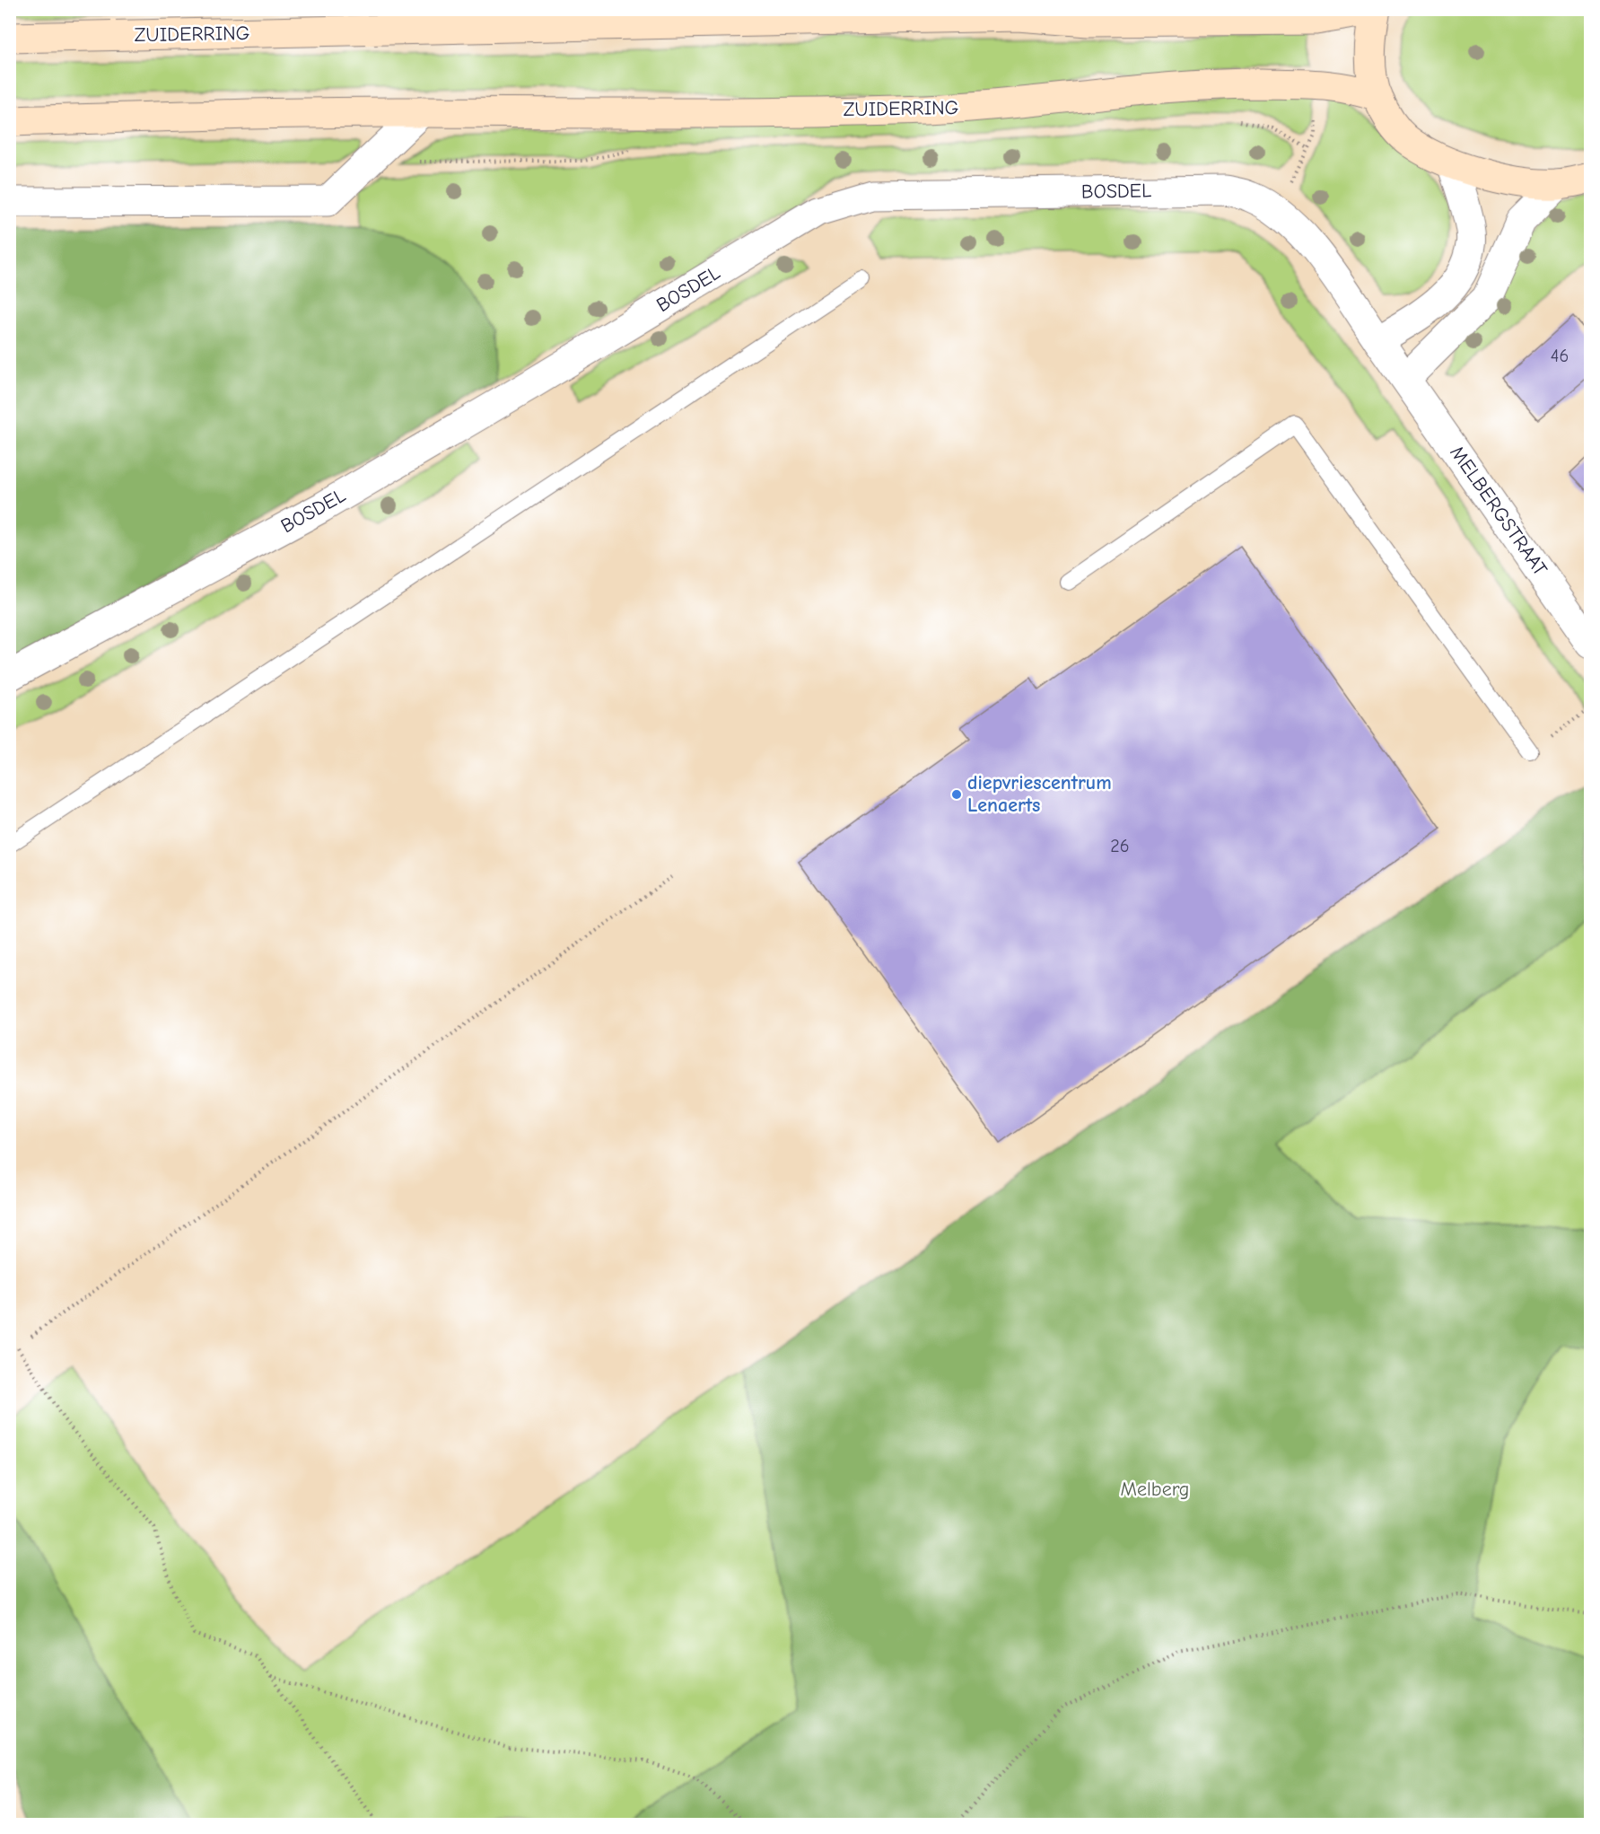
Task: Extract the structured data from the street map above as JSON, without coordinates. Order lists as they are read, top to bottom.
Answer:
{
  "streets": {
    "main road": ["ZUIDERRING"],
    "street": ["BOSDEL", "MELBERGSTRAAT"]
  },
  "crossings": [
    ["BOSDEL", "MELBERGSTRAAT"]
  ],
  "parks": ["Melberg"],
  "places": ["diepvriescentrum Lenaerts"],
  "house_numbers": ["46", "26"]
}
